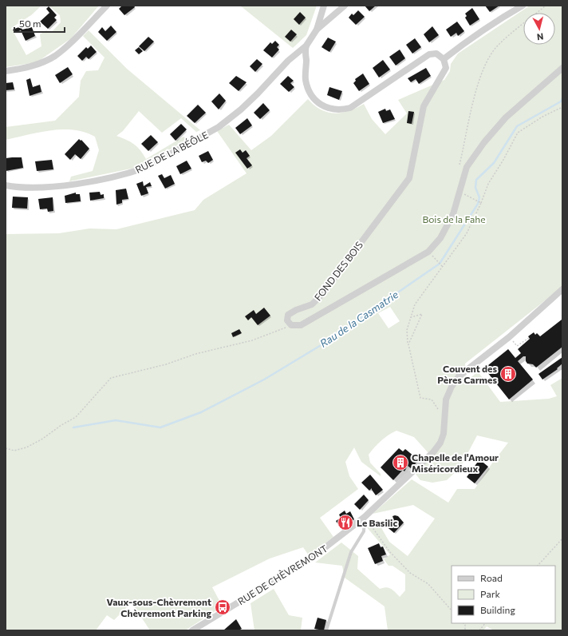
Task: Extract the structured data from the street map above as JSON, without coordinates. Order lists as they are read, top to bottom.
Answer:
{
  "streets": {
    "street": ["RUE DE LA BÉÔLE", "FOND DES BOIS", "RUE DE CHÈVREMONT"]
  },
  "water": ["Rau de la Casmatrie"],
  "parks": ["Bois de la Fahe"],
  "places": {
    "building": ["Couvent des Pères Carmes", "Chapelle de l'Amour Miséricordieux"],
    "restaurant": ["Le Basilic"],
    "bus stop": ["Vaux-sous-Chèvremont Chèvremont Parking"]
  },
  "legend": ["Road", "Park", "Building"],
  "scale_bar": "50 m",
  "north": "bottom"
}
